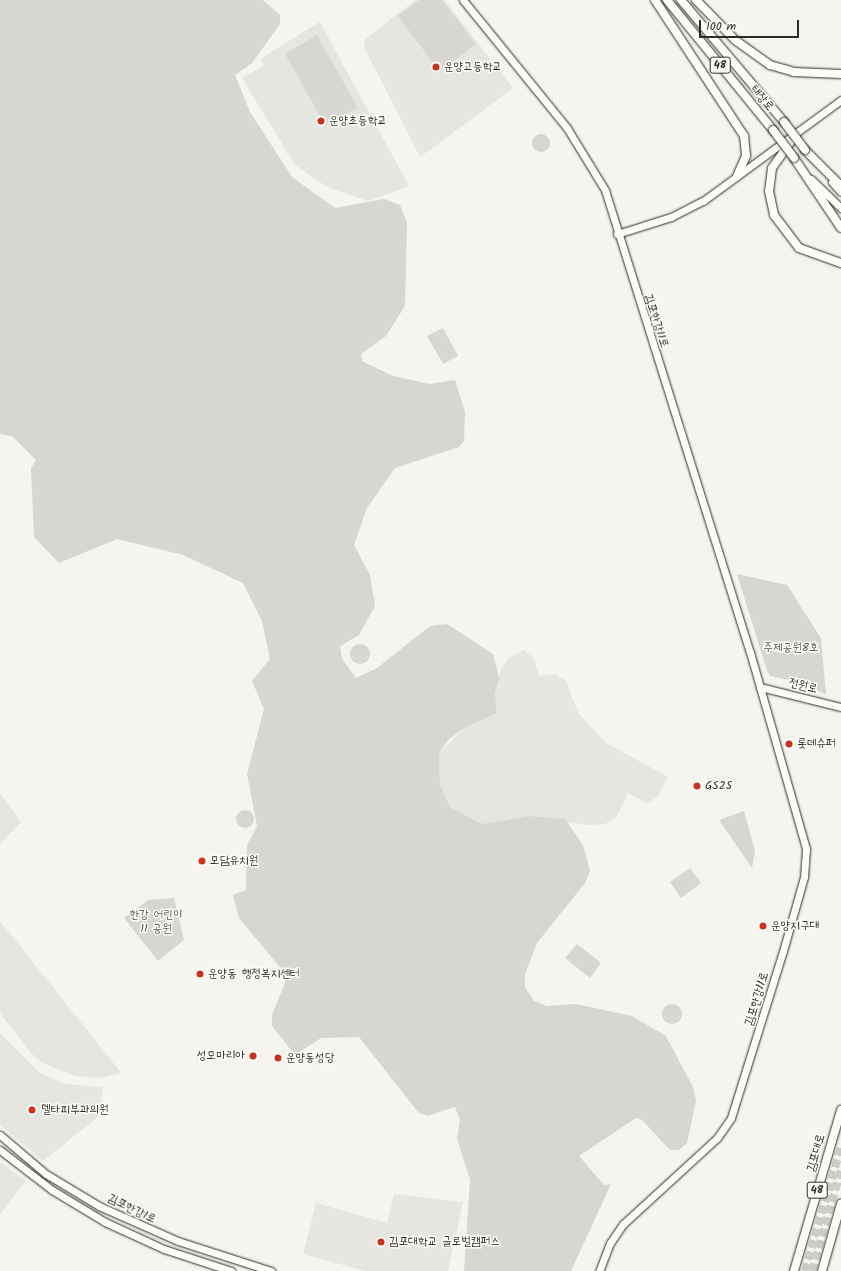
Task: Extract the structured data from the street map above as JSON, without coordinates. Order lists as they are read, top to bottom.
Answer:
{
  "streets": {
    "main road": ["48", "태장로", "김포대로"],
    "street": ["김포한강11로", "전원로", "김포한강1로"]
  },
  "crossings": [
    ["48", "태장로"],
    ["김포한강11로", "전원로"]
  ],
  "parks": ["주제공원8호", "한강 어린이 11 공원"],
  "places": [
    "운양고등학교",
    "운양초등학교",
    "롯데슈퍼",
    "GS25",
    "모담유치원",
    "운양지구대",
    "운양동 행정복지센터",
    "성모마리아",
    "운양동성당",
    "델타피부과의원",
    "김포대학교 글로벌캠퍼스"
  ],
  "scale_bar": "100 m"
}
